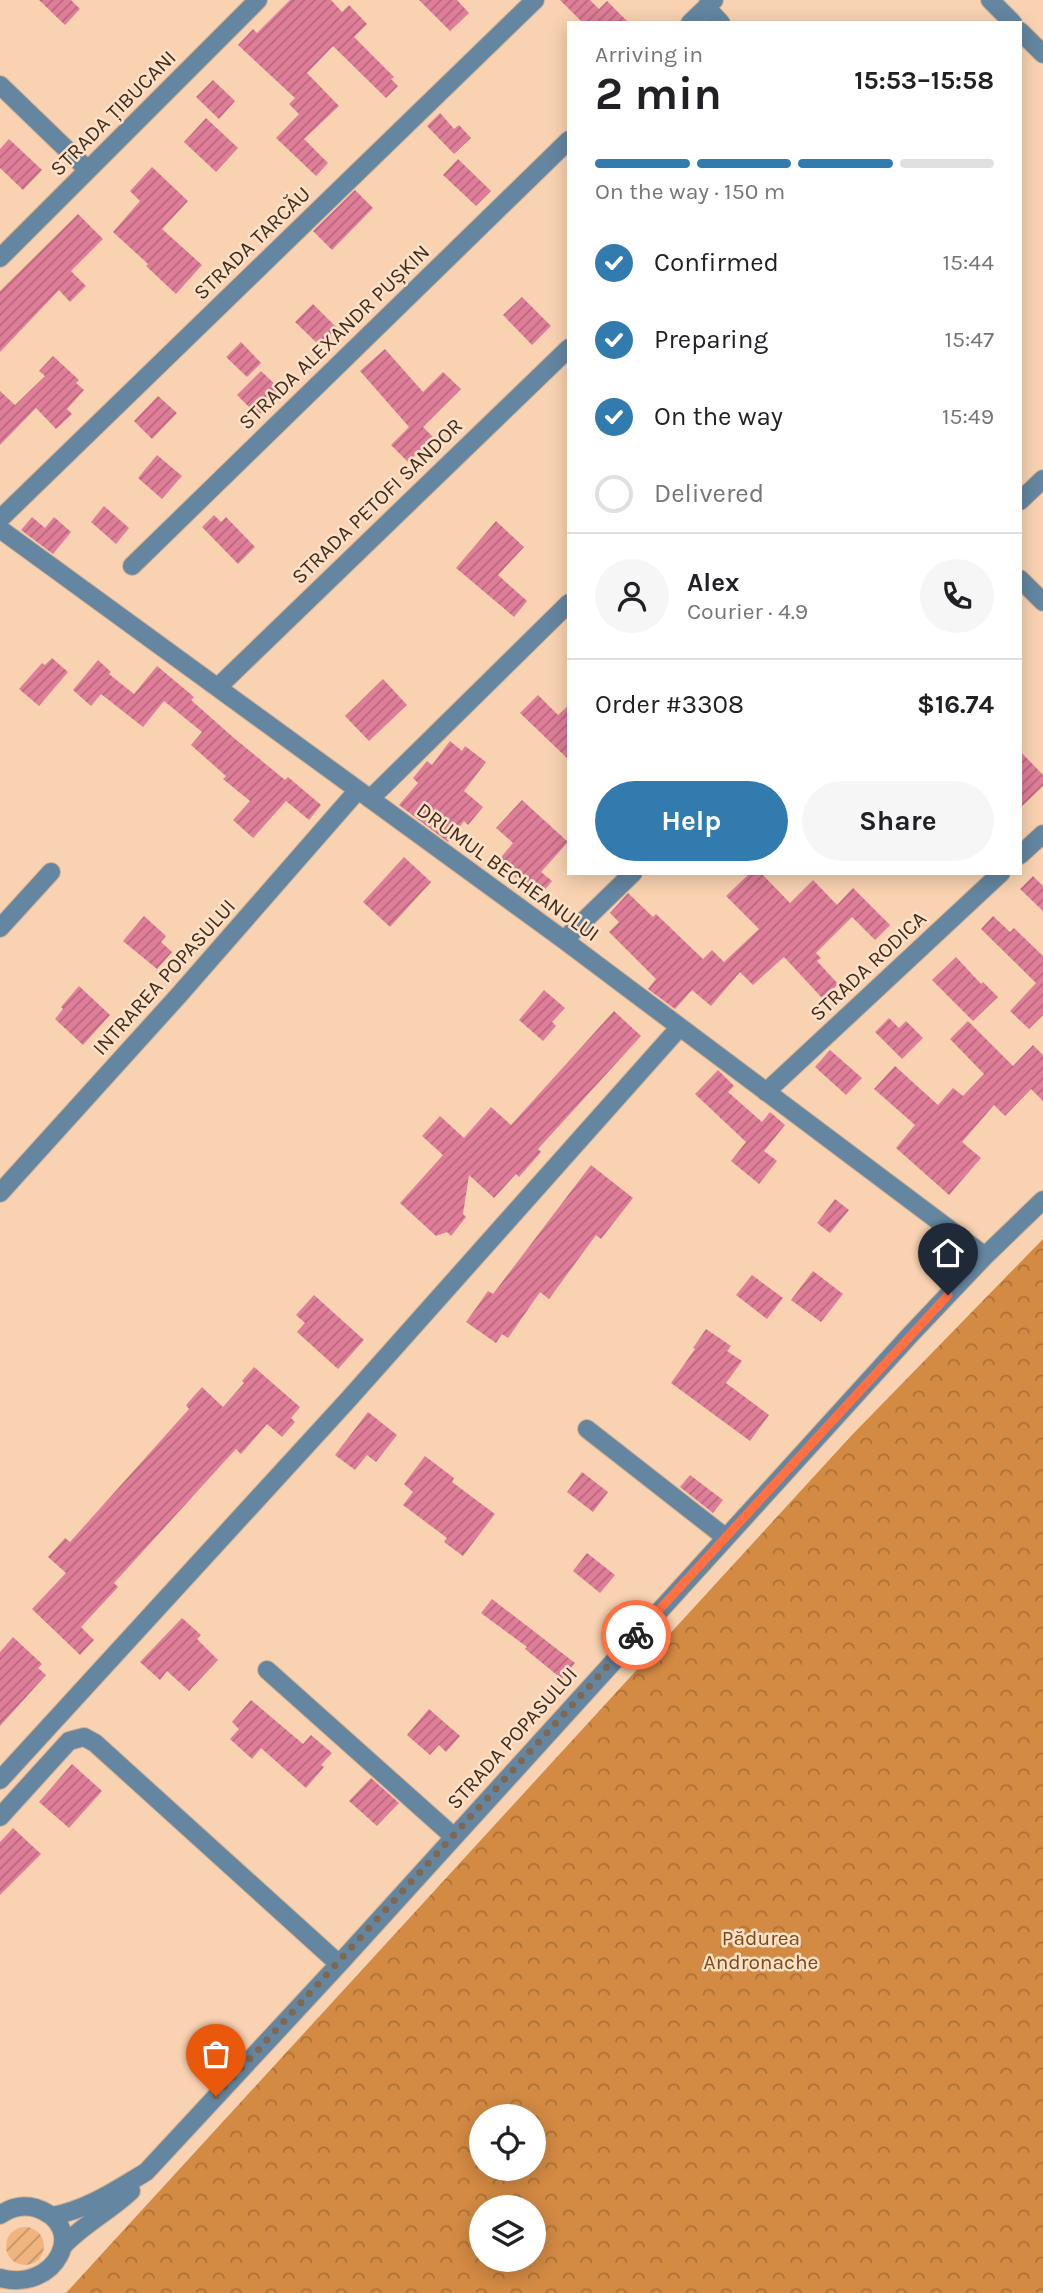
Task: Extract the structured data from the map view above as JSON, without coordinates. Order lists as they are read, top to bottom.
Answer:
{
  "streets": {
    "street": [
      "STRADA ȚIBUCANI",
      "STRADA TARCĂU",
      "STRADA ALEXANDR PUȘKIN",
      "STRADA PETOFI SANDOR",
      "DRUMUL BECHEANULUI",
      "STRADA RODICA",
      "INTRAREA POPASULUI",
      "STRADA POPASULUI"
    ]
  },
  "crossings": [
    ["STRADA PETOFI SANDOR", "DRUMUL BECHEANULUI"],
    ["DRUMUL BECHEANULUI", "STRADA RODICA"],
    ["DRUMUL BECHEANULUI", "INTRAREA POPASULUI"],
    ["DRUMUL BECHEANULUI", "STRADA POPASULUI"]
  ],
  "parks": ["Pădurea Andronache"],
  "page": {
    "heading": ["2 min", "Arriving in", "15:53–15:58"],
    "panel": [
      "Alex",
      "Courier · 4.9",
      "Order #3308",
      "$16.74"
    ],
    "bar": "On the way · 150 m",
    "list": [
      ["Confirmed", "15:44"],
      ["Preparing", "15:47"],
      ["On the way", "15:49"],
      "Delivered"
    ],
    "buttons": ["Help", "Share"]
  }
}
